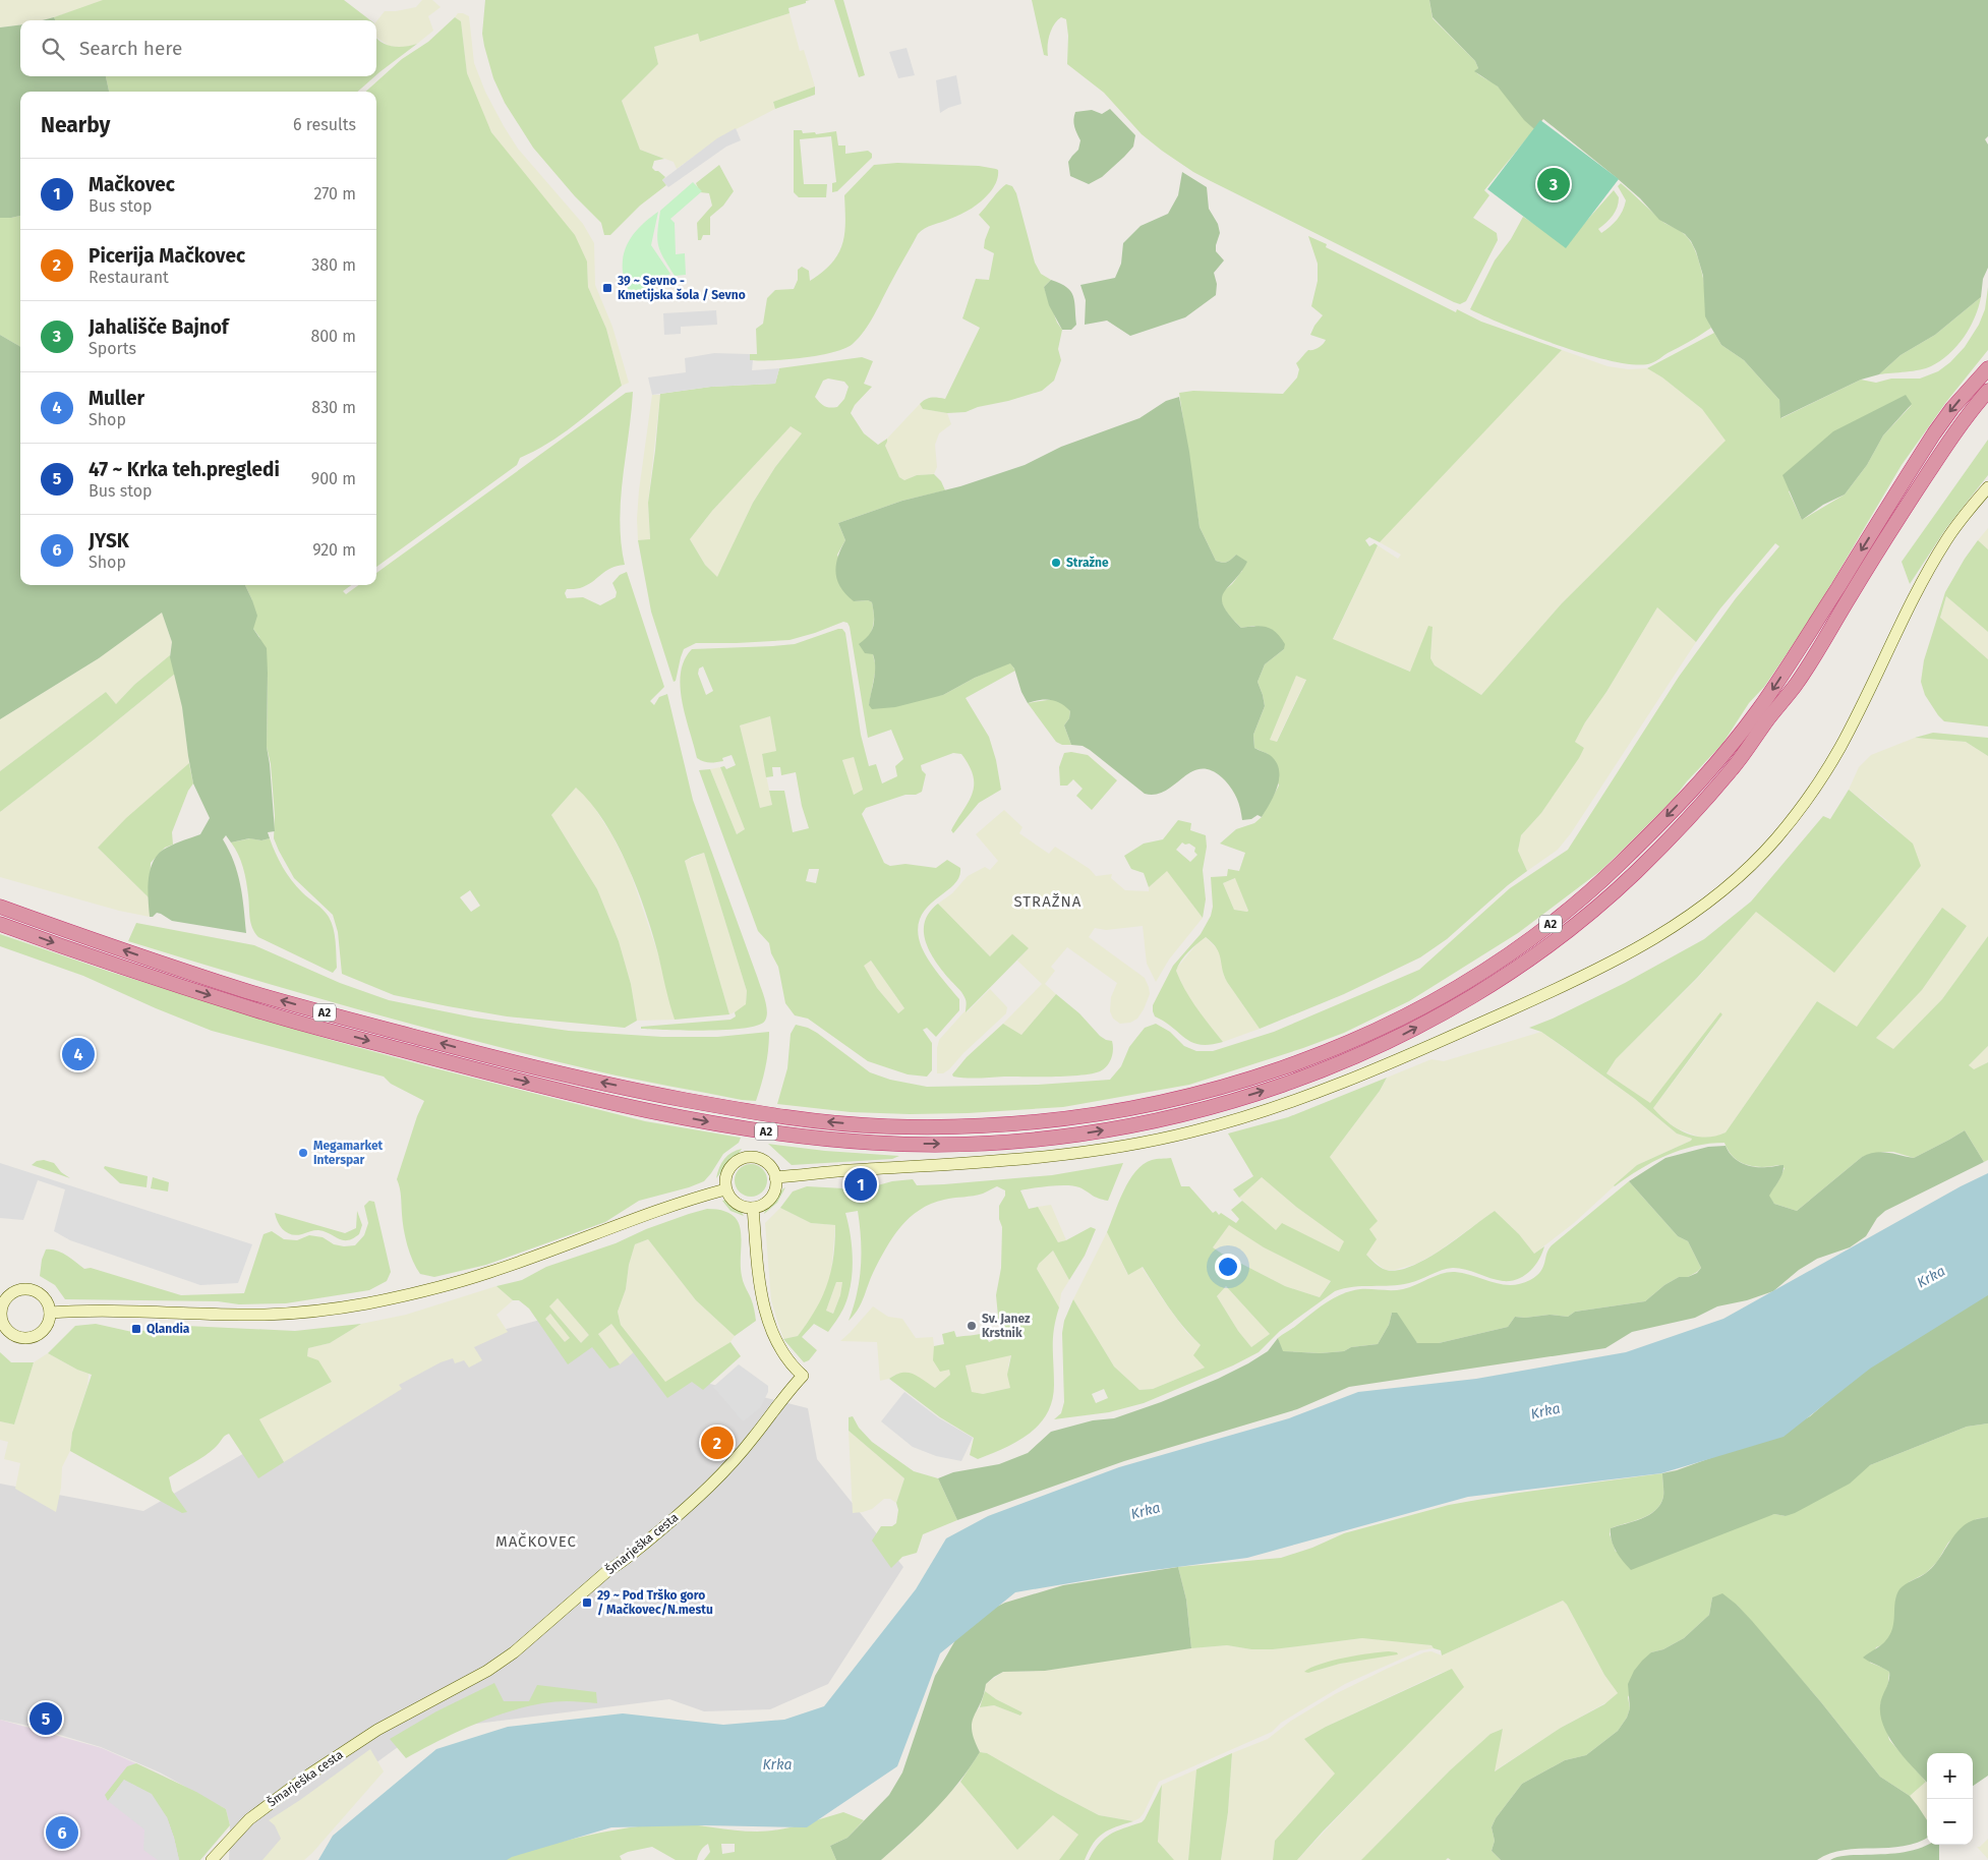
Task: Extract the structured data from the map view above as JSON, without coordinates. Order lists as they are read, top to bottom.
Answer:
{
  "streets": {
    "highway": ["A2"],
    "main road": ["Šmarješka cesta"]
  },
  "districts": ["STRAŽNA", "MAČKOVEC"],
  "water": ["Krka"],
  "places": {
    "transit": ["39 ~ Sevno - Kmetijska šola / Sevno", "Qlandia", "29 ~ Pod Trško goro / Mačkovec/N.mestu"],
    "other": ["Stražne", "Megamarket Interspar", "Sv. Janez Krstnik"]
  },
  "page": {
    "search": "Search here",
    "heading": ["Nearby", "6 results"],
    "list": [
      {
        "mark": "1",
        "name": "Mačkovec",
        "note": "Bus stop",
        "value": "270 m"
      },
      {
        "mark": "2",
        "name": "Picerija Mačkovec",
        "note": "Restaurant",
        "value": "380 m"
      },
      {
        "mark": "3",
        "name": "Jahališče Bajnof",
        "note": "Sports",
        "value": "800 m"
      },
      {
        "mark": "4",
        "name": "Muller",
        "note": "Shop",
        "value": "830 m"
      },
      {
        "mark": "5",
        "name": "47 ~ Krka teh.pregledi",
        "note": "Bus stop",
        "value": "900 m"
      },
      {
        "mark": "6",
        "name": "JYSK",
        "note": "Shop",
        "value": "920 m"
      }
    ],
    "pins": [
      "3",
      "4",
      "1",
      "2",
      "5",
      "6"
    ],
    "map_buttons": ["+", "−"]
  }
}
